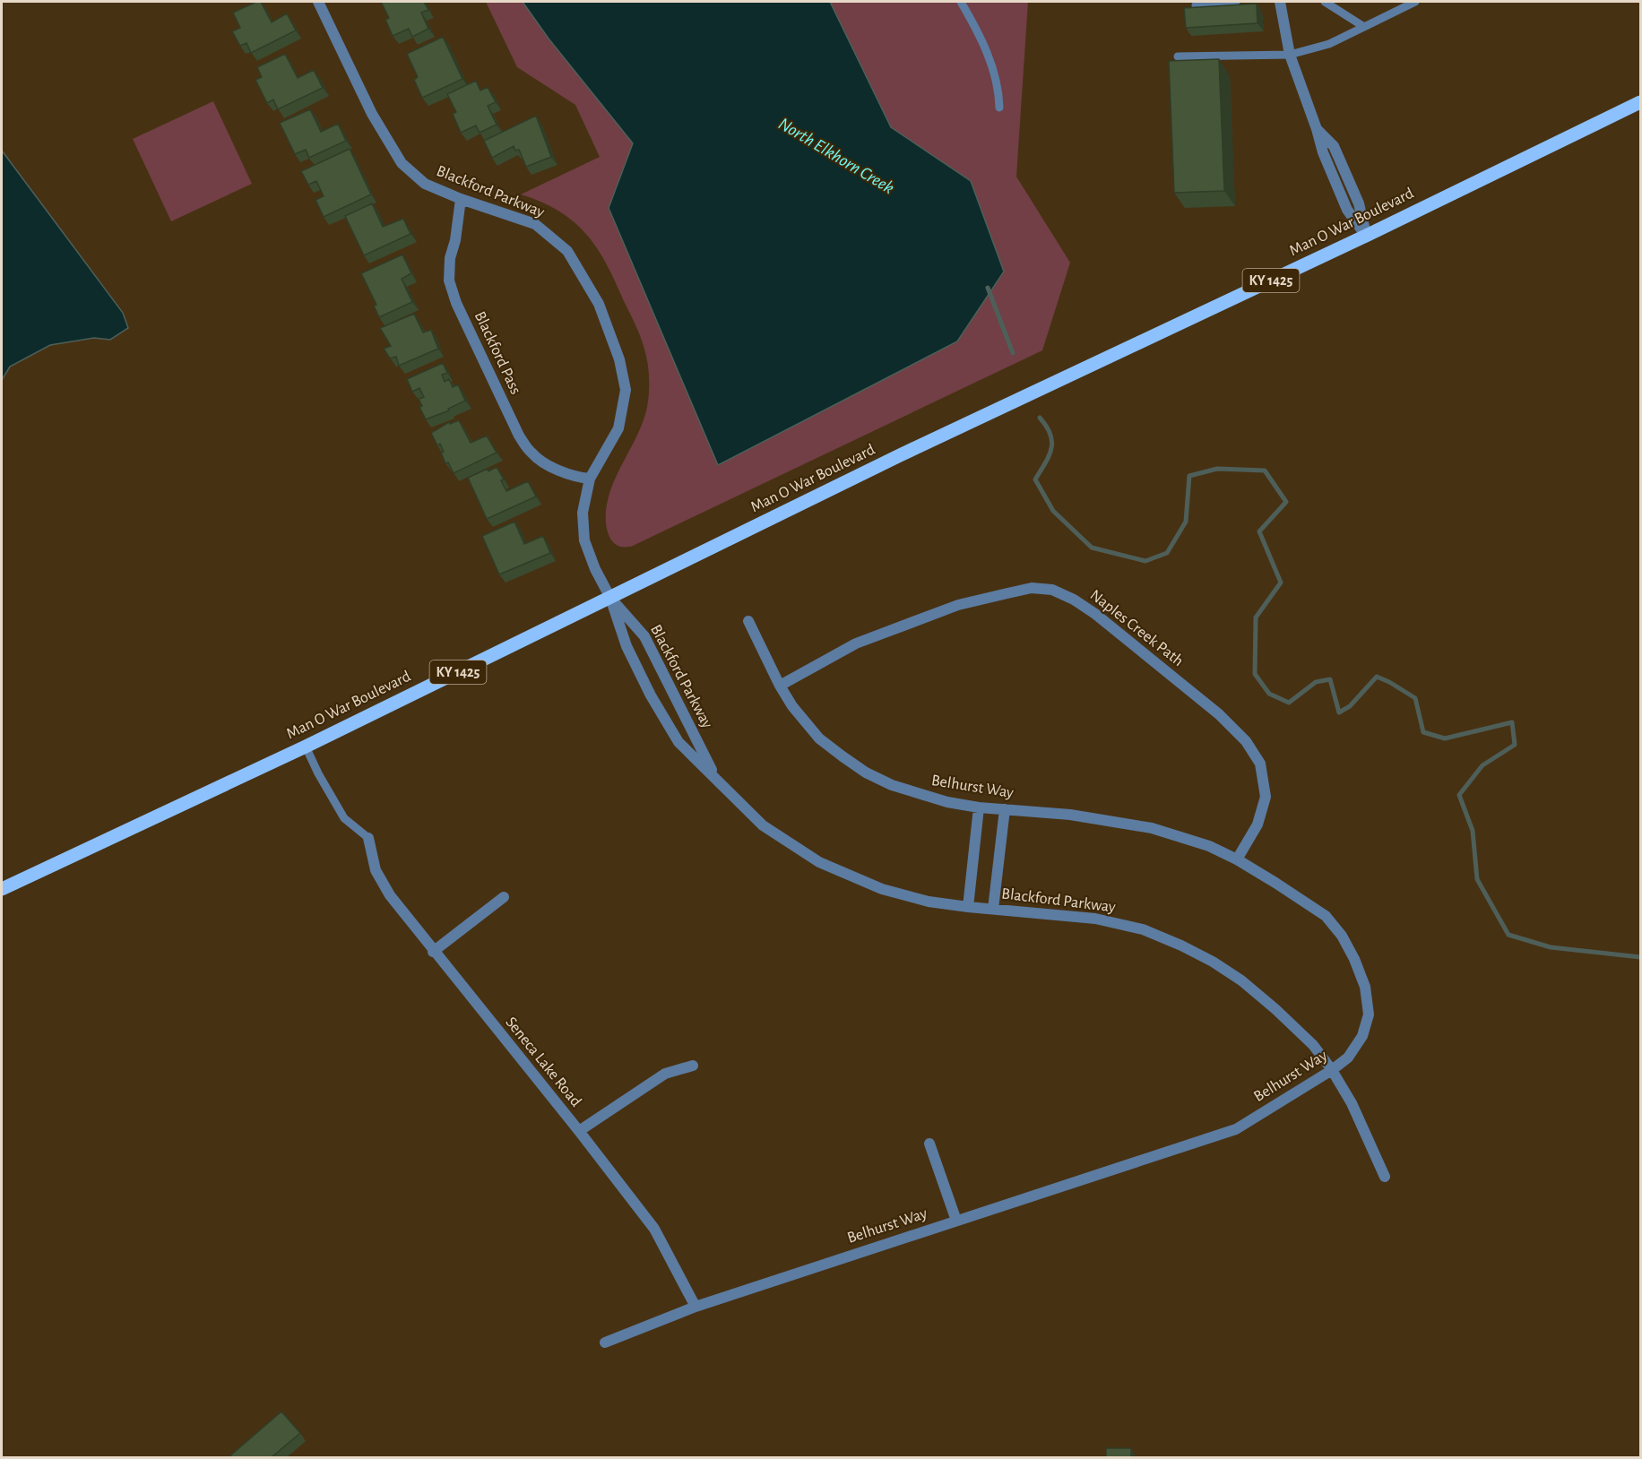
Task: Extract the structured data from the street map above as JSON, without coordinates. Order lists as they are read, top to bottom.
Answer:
{
  "streets": {
    "main road": ["Man O War Boulevard", "KY 1425"],
    "street": [
      "Blackford Parkway",
      "Blackford Pass",
      "Naples Creek Path",
      "Belhurst Way",
      "Seneca Lake Road"
    ]
  },
  "crossings": [
    ["Blackford Parkway", "Man O War Boulevard"],
    ["Blackford Parkway", "Blackford Pass"],
    ["Blackford Parkway", "Belhurst Way"],
    ["Naples Creek Path", "Belhurst Way"],
    ["Belhurst Way", "Seneca Lake Road"]
  ],
  "water": ["North Elkhorn Creek"]
}
